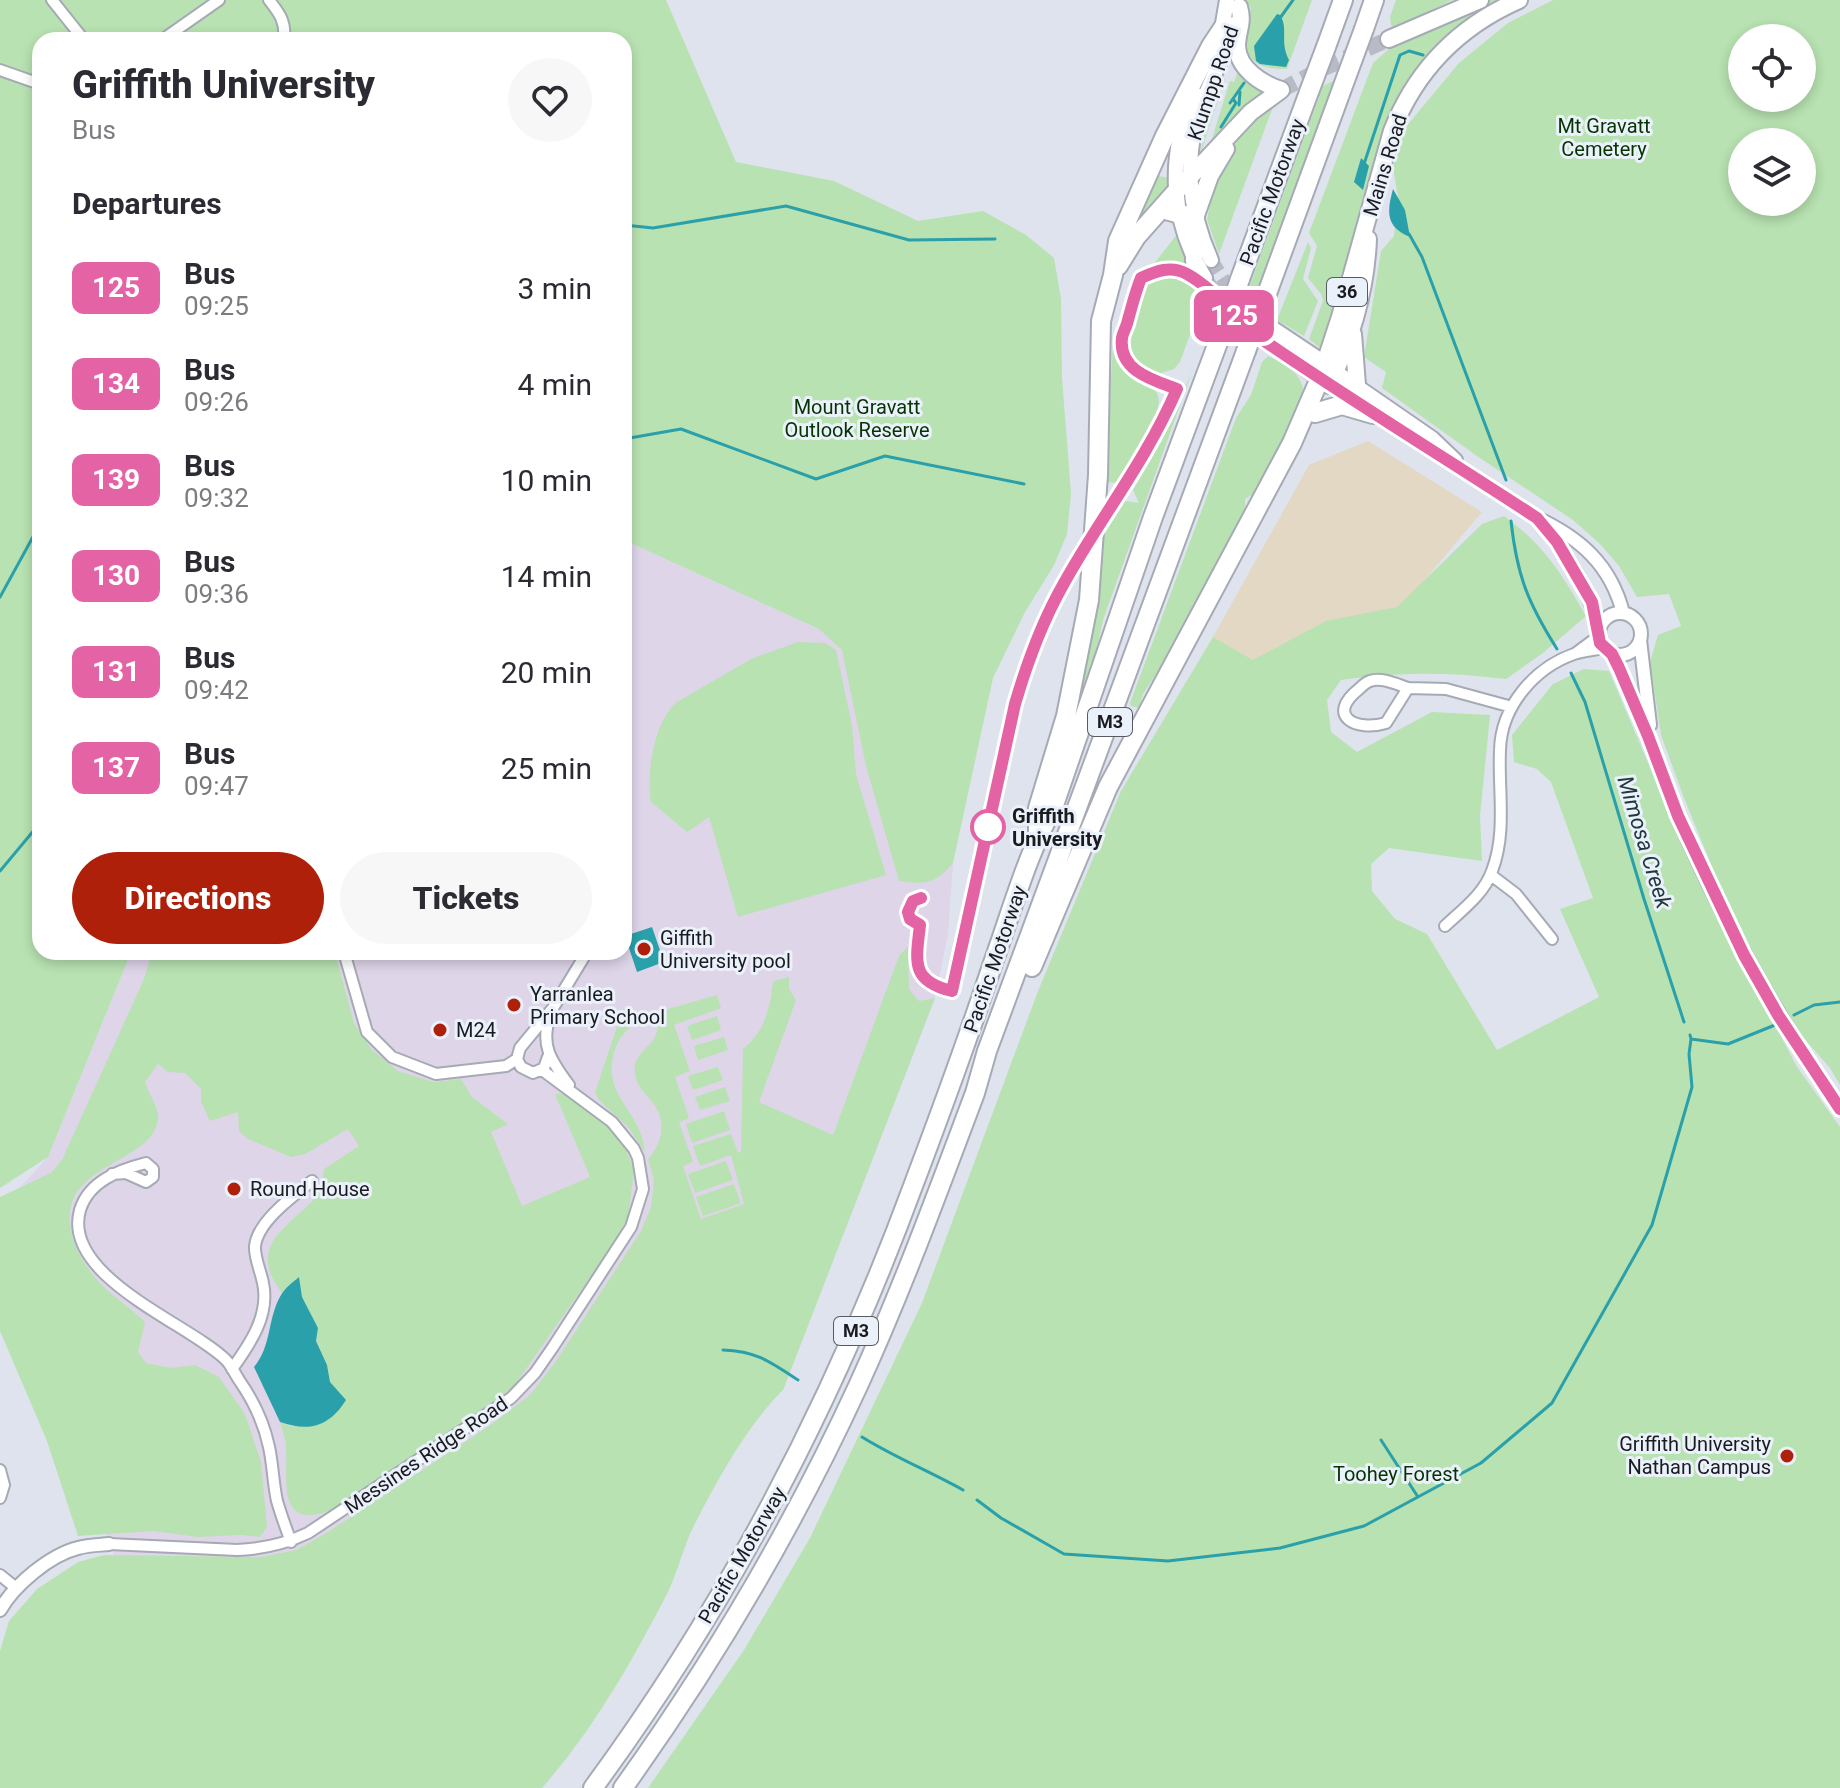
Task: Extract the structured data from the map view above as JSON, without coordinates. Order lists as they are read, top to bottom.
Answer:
{
  "streets": {
    "highway": ["Pacific Motorway", "M3"],
    "main road": ["Klumpp Road", "Mains Road", "36"],
    "street": ["Messines Ridge Road"]
  },
  "water": ["Mimosa Creek"],
  "parks": ["Mt Gravatt Cemetery", "Mount Gravatt Outlook Reserve", "Toohey Forest"],
  "places": [
    "Griffith University",
    "Giffith University pool",
    "Yarranlea Primary School",
    "M24",
    "Round House",
    "Griffith University Nathan Campus"
  ],
  "lines": ["bus line 125"],
  "page": {
    "on_map": "125",
    "heading": [
      ["Griffith University", "Bus"],
      "Departures"
    ],
    "list": [
      {
        "mark": "125",
        "name": "Bus",
        "note": "09:25",
        "value": "3 min"
      },
      {
        "mark": "134",
        "name": "Bus",
        "note": "09:26",
        "value": "4 min"
      },
      {
        "mark": "139",
        "name": "Bus",
        "note": "09:32",
        "value": "10 min"
      },
      {
        "mark": "130",
        "name": "Bus",
        "note": "09:36",
        "value": "14 min"
      },
      {
        "mark": "131",
        "name": "Bus",
        "note": "09:42",
        "value": "20 min"
      },
      {
        "mark": "137",
        "name": "Bus",
        "note": "09:47",
        "value": "25 min"
      }
    ],
    "buttons": ["Directions", "Tickets"]
  }
}
